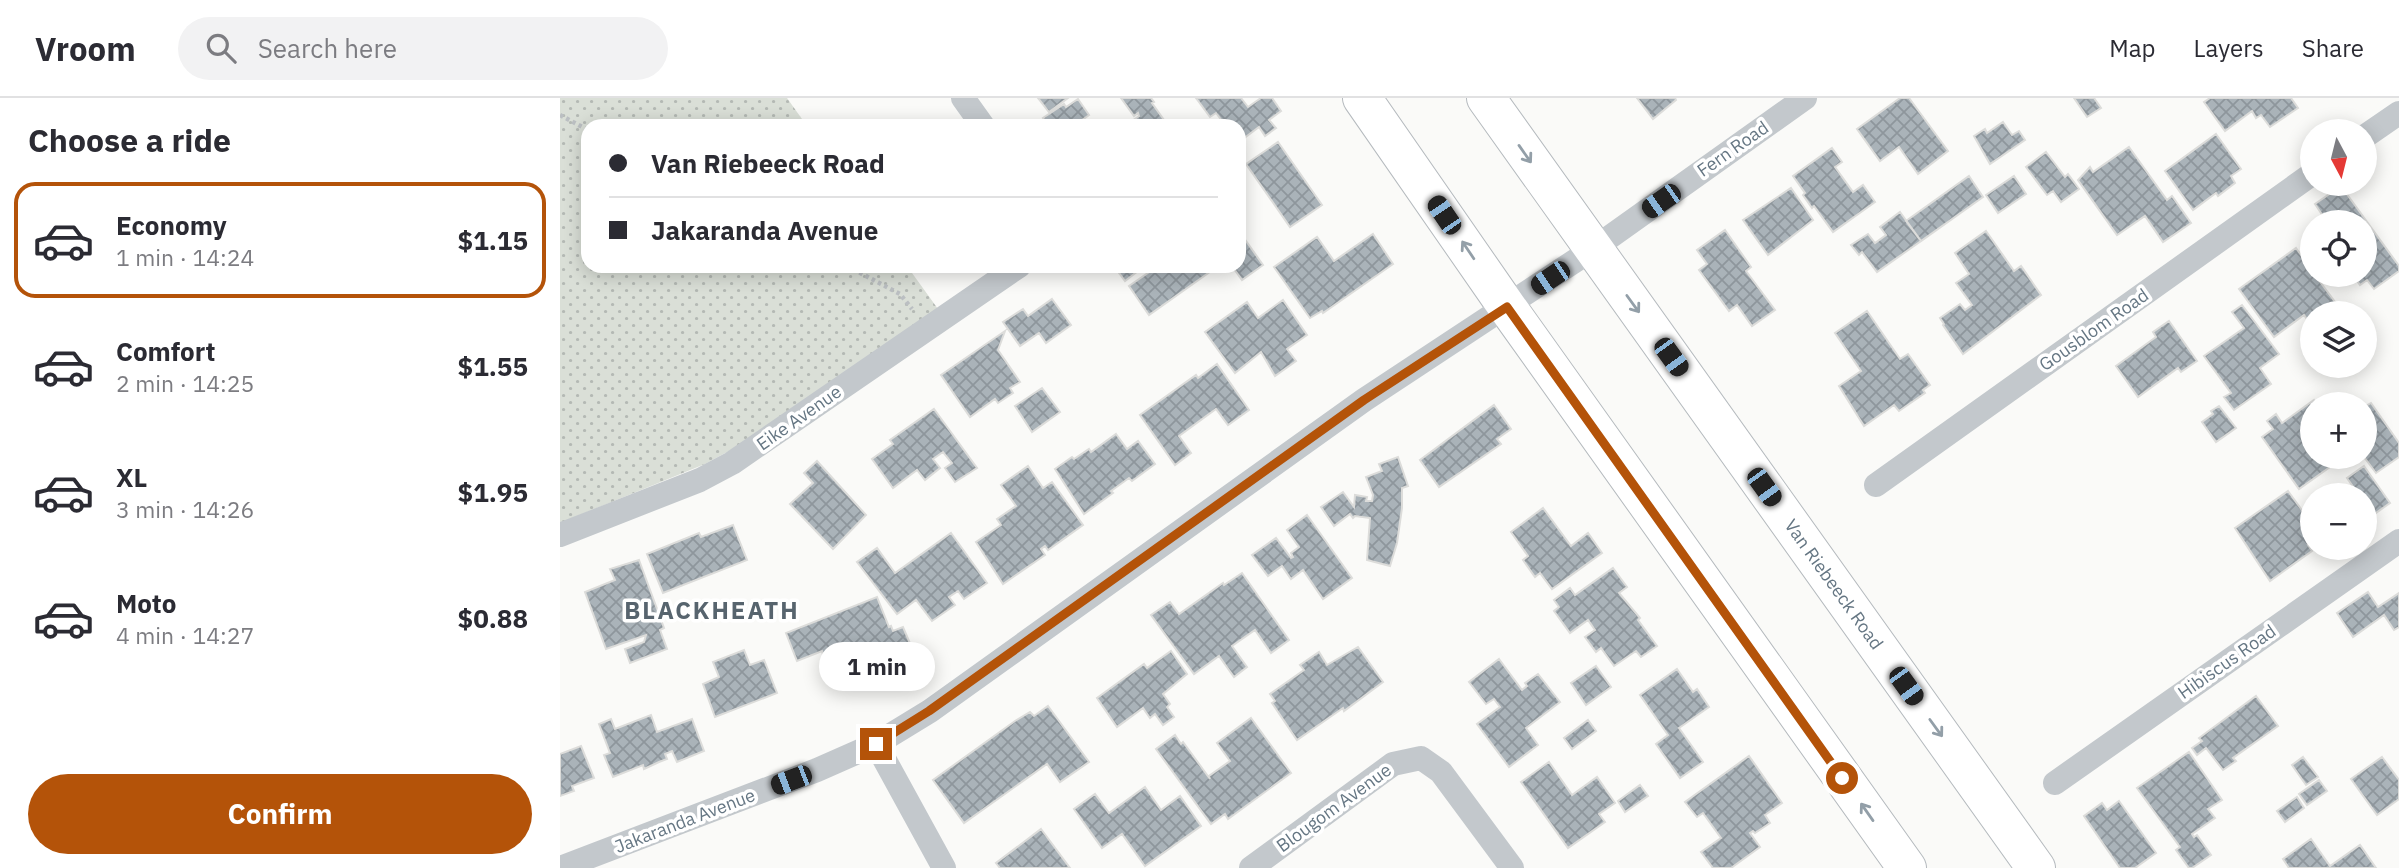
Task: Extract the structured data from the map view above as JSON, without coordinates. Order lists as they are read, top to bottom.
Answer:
{
  "streets": {
    "main road": ["Van Riebeeck Road"],
    "street": [
      "Fern Road",
      "Gousblom Road",
      "Eike Avenue",
      "Hibiscus Road",
      "Blougom Avenue",
      "Jakaranda Avenue"
    ]
  },
  "crossings": [
    ["Fern Road", "Van Riebeeck Road"],
    ["Fern Road", "Jakaranda Avenue"]
  ],
  "districts": ["BLACKHEATH"],
  "north": "bottom",
  "page": {
    "header": "Vroom",
    "search": "Search here",
    "nav": ["Map", "Layers", "Share"],
    "heading": "Choose a ride",
    "map_buttons": ["+", "−"],
    "banner": ["Van Riebeeck Road", "Jakaranda Avenue"],
    "list": [
      {
        "name": "Economy",
        "note": "1 min · 14:24",
        "value": "$1.15"
      },
      {
        "name": "Comfort",
        "note": "2 min · 14:25",
        "value": "$1.55"
      },
      {
        "name": "XL",
        "note": "3 min · 14:26",
        "value": "$1.95"
      },
      {
        "name": "Moto",
        "note": "4 min · 14:27",
        "value": "$0.88"
      }
    ],
    "bubble": "1 min",
    "buttons": "Confirm"
  }
}
